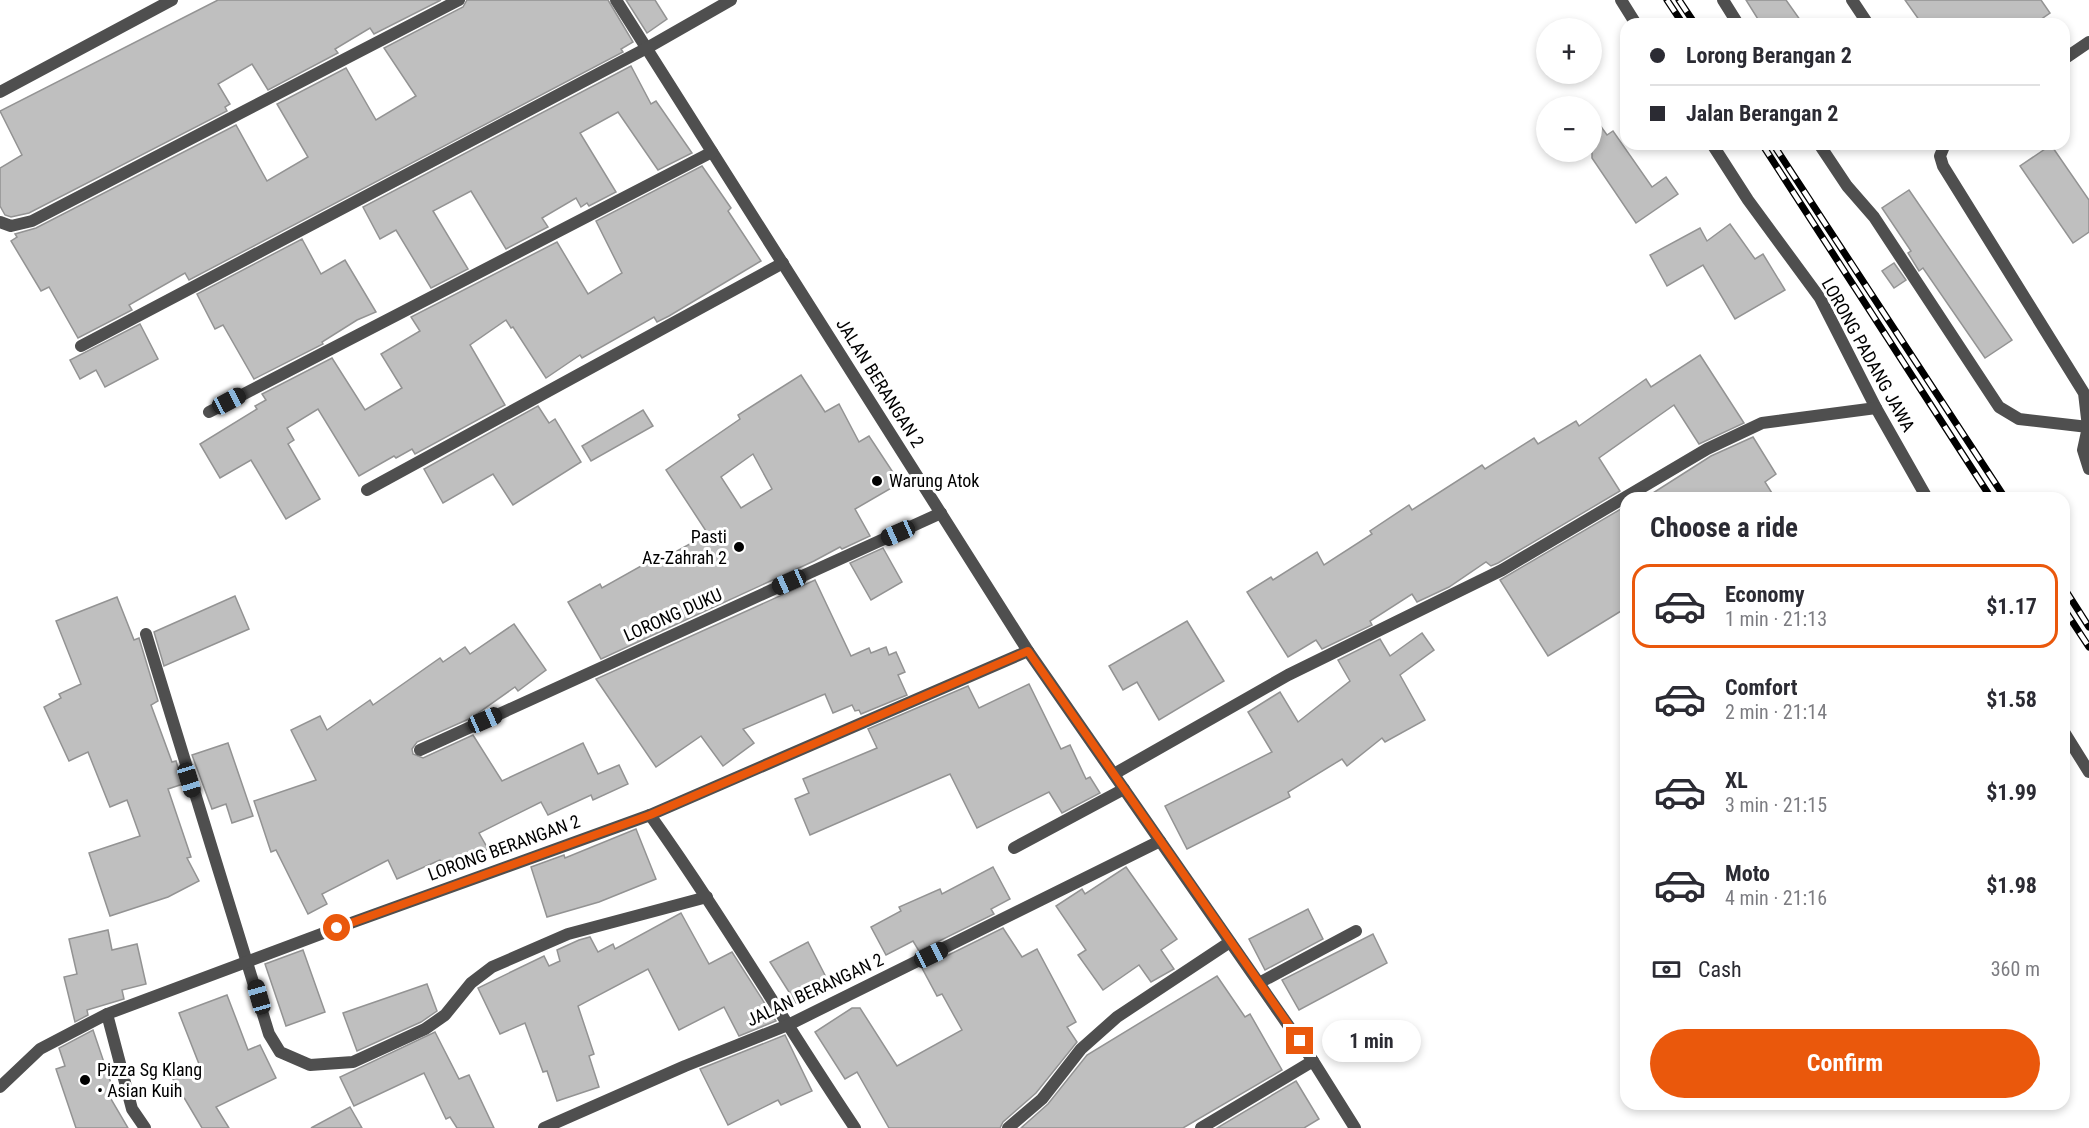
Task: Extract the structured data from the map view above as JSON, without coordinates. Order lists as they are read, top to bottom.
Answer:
{
  "streets": {
    "street": [
      "LORONG PADANG JAWA",
      "JALAN BERANGAN 2",
      "LORONG DUKU",
      "LORONG BERANGAN 2"
    ]
  },
  "crossings": [
    ["JALAN BERANGAN 2", "LORONG DUKU"],
    ["JALAN BERANGAN 2", "LORONG BERANGAN 2"]
  ],
  "places": ["Warung Atok", "Pasti Az-Zahrah 2", "Pizza Sg Klang • Asian Kuih"],
  "page": {
    "map_buttons": ["+", "−"],
    "banner": ["Lorong Berangan 2", "Jalan Berangan 2"],
    "heading": "Choose a ride",
    "list": [
      {
        "name": "Economy",
        "note": "1 min · 21:13",
        "value": "$1.17"
      },
      {
        "name": "Comfort",
        "note": "2 min · 21:14",
        "value": "$1.58"
      },
      {
        "name": "XL",
        "note": "3 min · 21:15",
        "value": "$1.99"
      },
      {
        "name": "Moto",
        "note": "4 min · 21:16",
        "value": "$1.98"
      }
    ],
    "pay": ["Cash", "360 m"],
    "buttons": "Confirm",
    "bubble": "1 min"
  }
}
